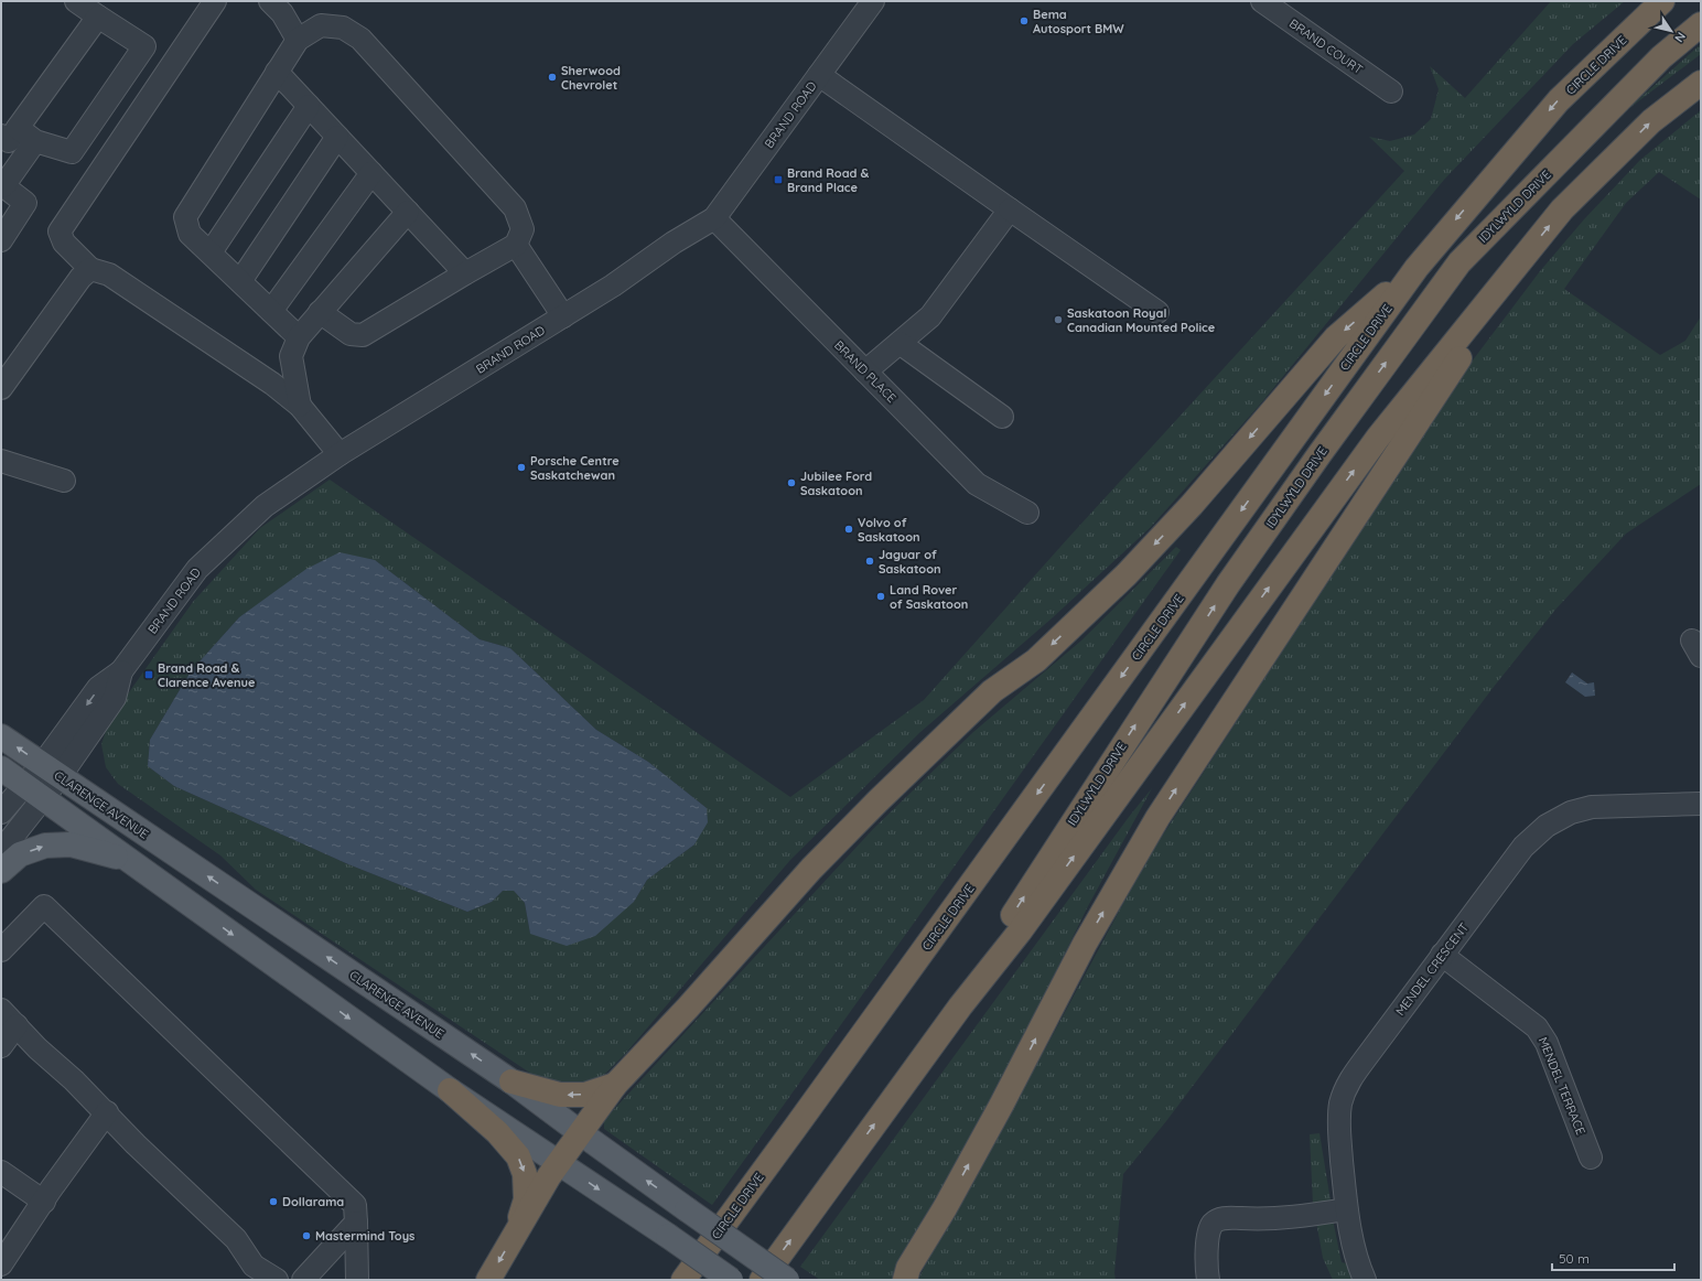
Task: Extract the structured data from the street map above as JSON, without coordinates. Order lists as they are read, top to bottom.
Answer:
{
  "streets": {
    "highway": ["CIRCLE DRIVE", "IDYLWYLD DRIVE"],
    "main road": ["CLARENCE AVENUE"],
    "street": [
      "BRAND COURT",
      "BRAND ROAD",
      "BRAND PLACE",
      "MENDEL CRESCENT",
      "MENDEL TERRACE"
    ]
  },
  "crossings": [
    ["BRAND ROAD", "BRAND PLACE"],
    ["BRAND ROAD", "CLARENCE AVENUE"],
    ["MENDEL CRESCENT", "MENDEL TERRACE"]
  ],
  "places": {
    "other": [
      "Bema Autosport BMW",
      "Sherwood Chevrolet",
      "Saskatoon Royal Canadian Mounted Police",
      "Porsche Centre Saskatchewan",
      "Jubilee Ford Saskatoon",
      "Volvo of Saskatoon",
      "Jaguar of Saskatoon",
      "Land Rover of Saskatoon",
      "Dollarama",
      "Mastermind Toys"
    ],
    "transit": ["Brand Road & Brand Place", "Brand Road & Clarence Avenue"]
  },
  "scale_bar": "50 m",
  "north": "bottom right"
}
